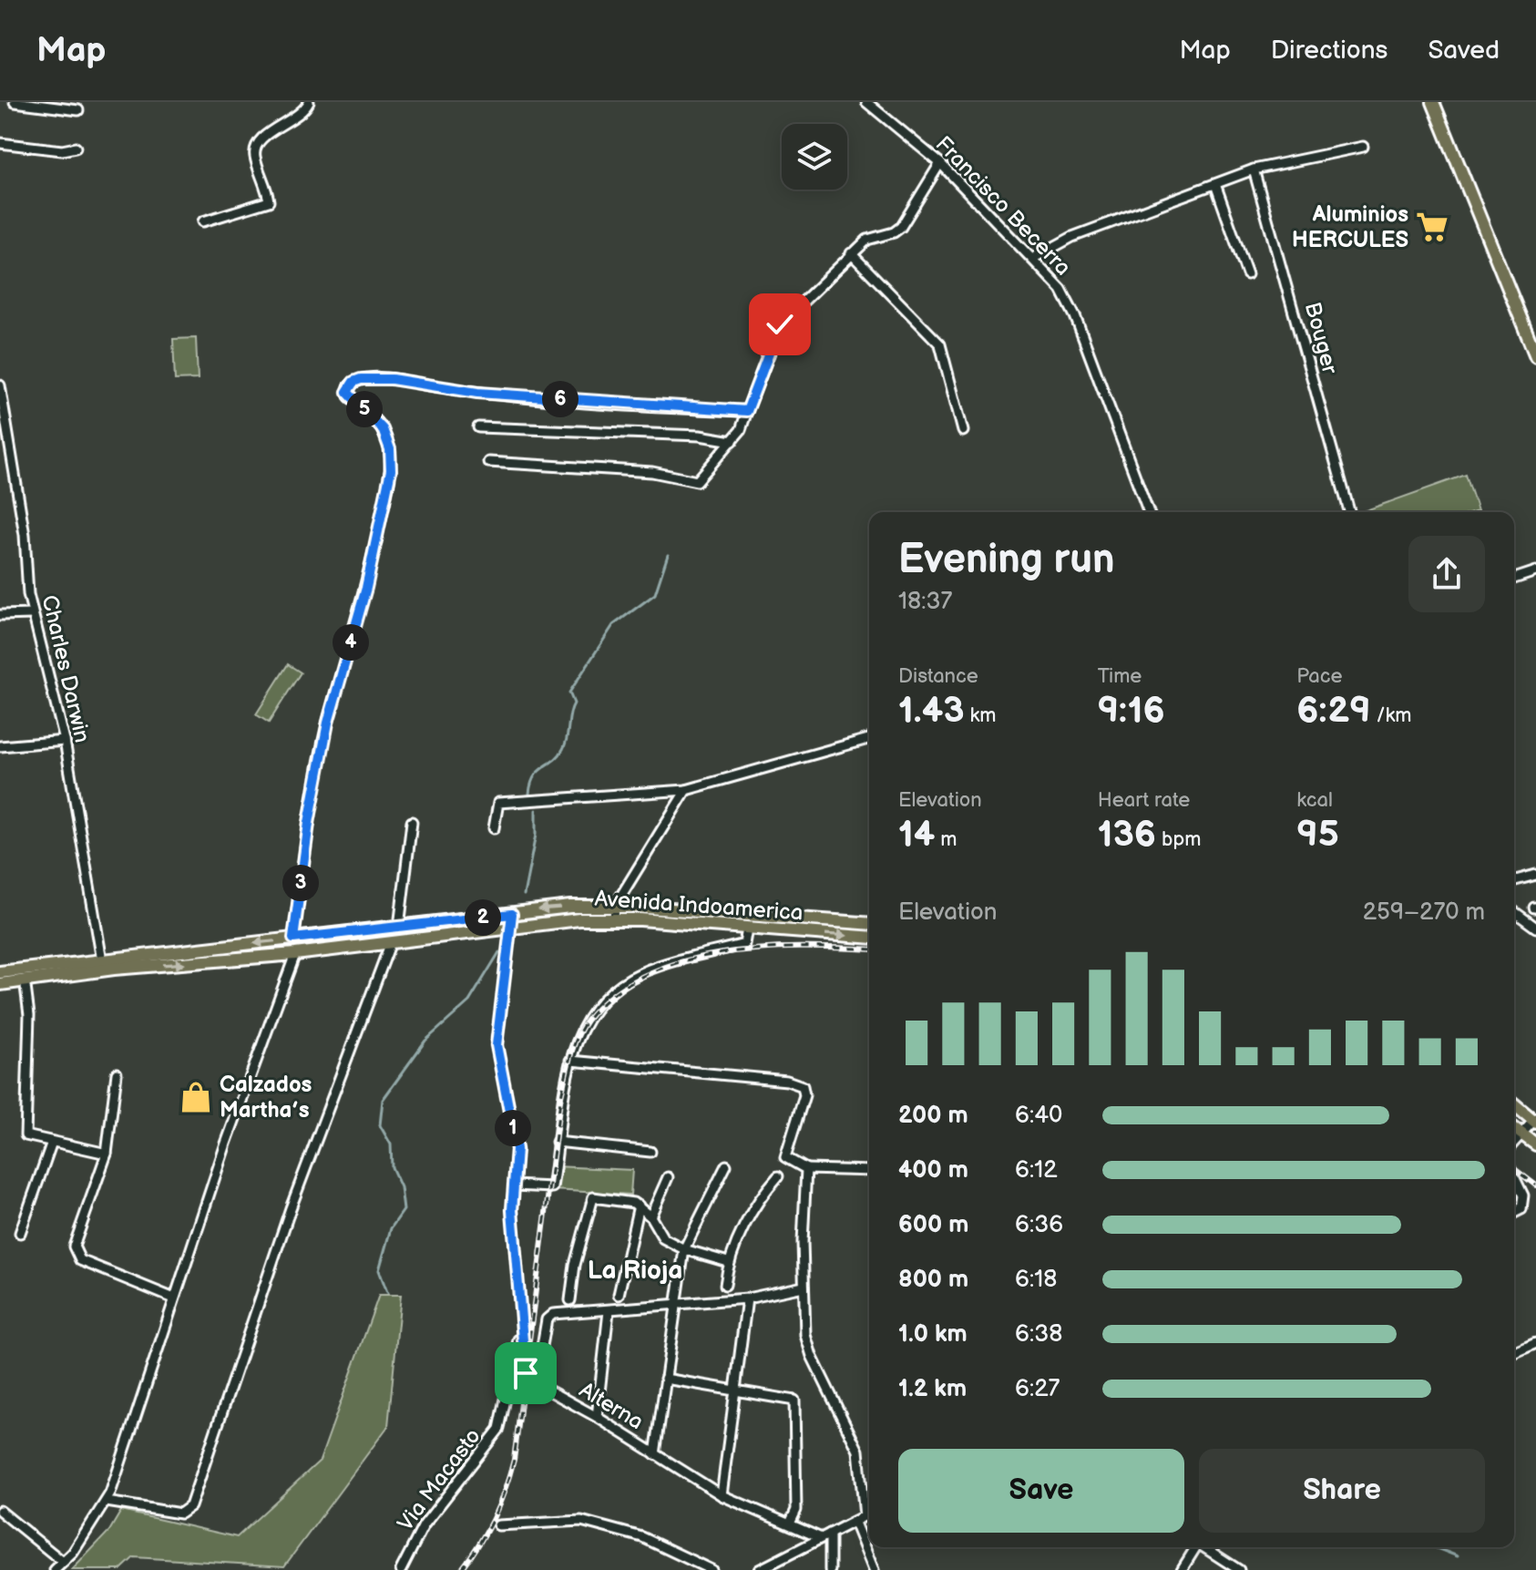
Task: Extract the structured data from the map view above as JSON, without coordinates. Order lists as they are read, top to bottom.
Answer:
{
  "streets": {
    "main road": ["Avenida Indoamerica"],
    "street": [
      "Francisco Becerra",
      "Bouger",
      "Charles Darwin",
      "Alterna",
      "Via Macasto"
    ]
  },
  "crossings": [
    ["Charles Darwin", "Avenida Indoamerica"]
  ],
  "districts": ["La Rioja"],
  "places": {
    "supermarket": ["Aluminios HERCULES"],
    "shop": ["Calzados Martha’s"]
  },
  "page": {
    "header": "Map",
    "nav": ["Map", "Directions", "Saved"],
    "pins": [
      "6",
      "5",
      "4",
      "3",
      "2",
      "1"
    ],
    "heading": ["Evening run", "18:37"],
    "stats": [
      ["Distance", "1.43 km"],
      ["Time", "9:16"],
      ["Pace", "6:29 /km"],
      ["Elevation", "14 m"],
      ["Heart rate", "136 bpm"],
      ["kcal", "95"]
    ],
    "chart": ["Elevation", "259–270 m"],
    "list": [
      {
        "name": "200 m",
        "note": "6:40"
      },
      {
        "name": "400 m",
        "note": "6:12"
      },
      {
        "name": "600 m",
        "note": "6:36"
      },
      {
        "name": "800 m",
        "note": "6:18"
      },
      {
        "name": "1.0 km",
        "note": "6:38"
      },
      {
        "name": "1.2 km",
        "note": "6:27"
      }
    ],
    "buttons": ["Save", "Share"]
  }
}
